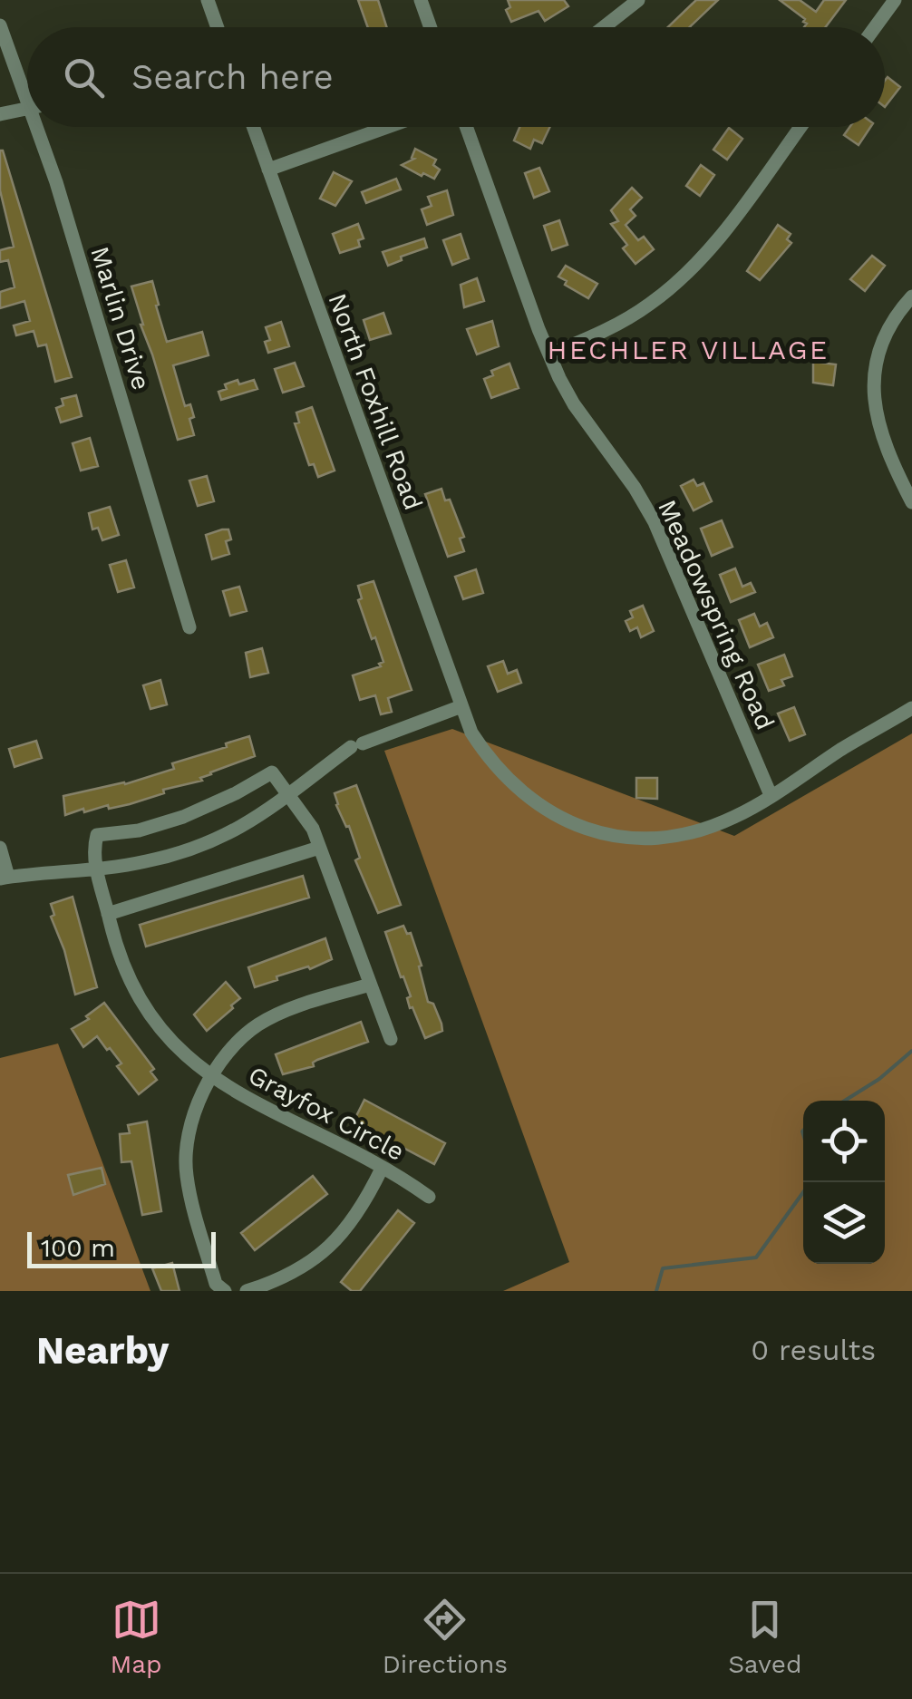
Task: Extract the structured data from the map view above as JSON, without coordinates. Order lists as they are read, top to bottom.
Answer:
{
  "streets": {
    "street": [
      "Marlin Drive",
      "North Foxhill Road",
      "Meadowspring Road",
      "Grayfox Circle"
    ]
  },
  "crossings": [
    ["North Foxhill Road", "Meadowspring Road"]
  ],
  "districts": ["HECHLER VILLAGE"],
  "scale_bar": "100 m",
  "page": {
    "search": "Search here",
    "scale": "100 m",
    "heading": ["Nearby", "0 results"],
    "nav": ["Map", "Directions", "Saved"]
  }
}
